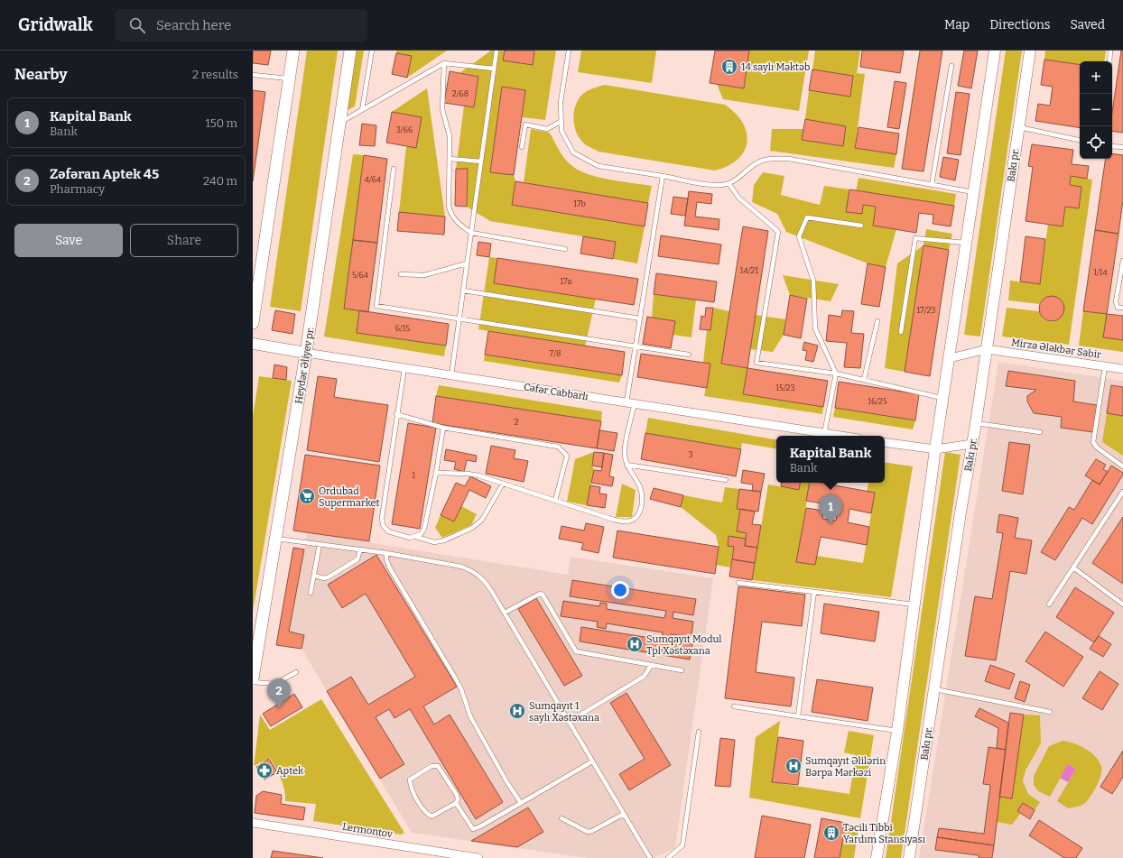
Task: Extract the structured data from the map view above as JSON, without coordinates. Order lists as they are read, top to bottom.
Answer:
{
  "streets": {
    "main road": ["Heydər Əliyev pr."],
    "street": [
      "Bakı pr.",
      "Mirzə Ələkbər Sabir",
      "Cəfər Cabbarlı",
      "Lermontov"
    ]
  },
  "crossings": [
    ["Bakı pr.", "Mirzə Ələkbər Sabir"],
    ["Heydər Əliyev pr.", "Cəfər Cabbarlı"]
  ],
  "places": {
    "building": ["14 saylı Məktəb", "Təcili Tibbi Yardım Stansiyası"],
    "supermarket": ["Ordubad Supermarket"],
    "hospital": ["Sumqayıt Modul Tpl Xəstəxana", "Sumqayıt 1 saylı Xəstəxana", "Sumqayıt Əlilərin Bərpa Mərkəzi"],
    "pharmacy": ["Aptek"]
  },
  "house_numbers": [
    "2/68",
    "3/66",
    "4/64",
    "17b",
    "14/21",
    "1/14",
    "5/64",
    "17a",
    "17/23",
    "6/15",
    "7/8",
    "15/23",
    "16/25",
    "2",
    "3",
    "1"
  ],
  "page": {
    "header": "Gridwalk",
    "search": "Search here",
    "nav": ["Map", "Directions", "Saved"],
    "heading": ["Nearby", "2 results"],
    "map_buttons": ["+", "−"],
    "list": [
      {
        "mark": "1",
        "name": "Kapital Bank",
        "note": "Bank",
        "value": "150 m"
      },
      {
        "mark": "2",
        "name": "Zəfəran Aptek 45",
        "note": "Pharmacy",
        "value": "240 m"
      }
    ],
    "buttons": ["Save", "Share"],
    "popup": ["Kapital Bank", "Bank"],
    "pins": ["1", "2"]
  }
}
